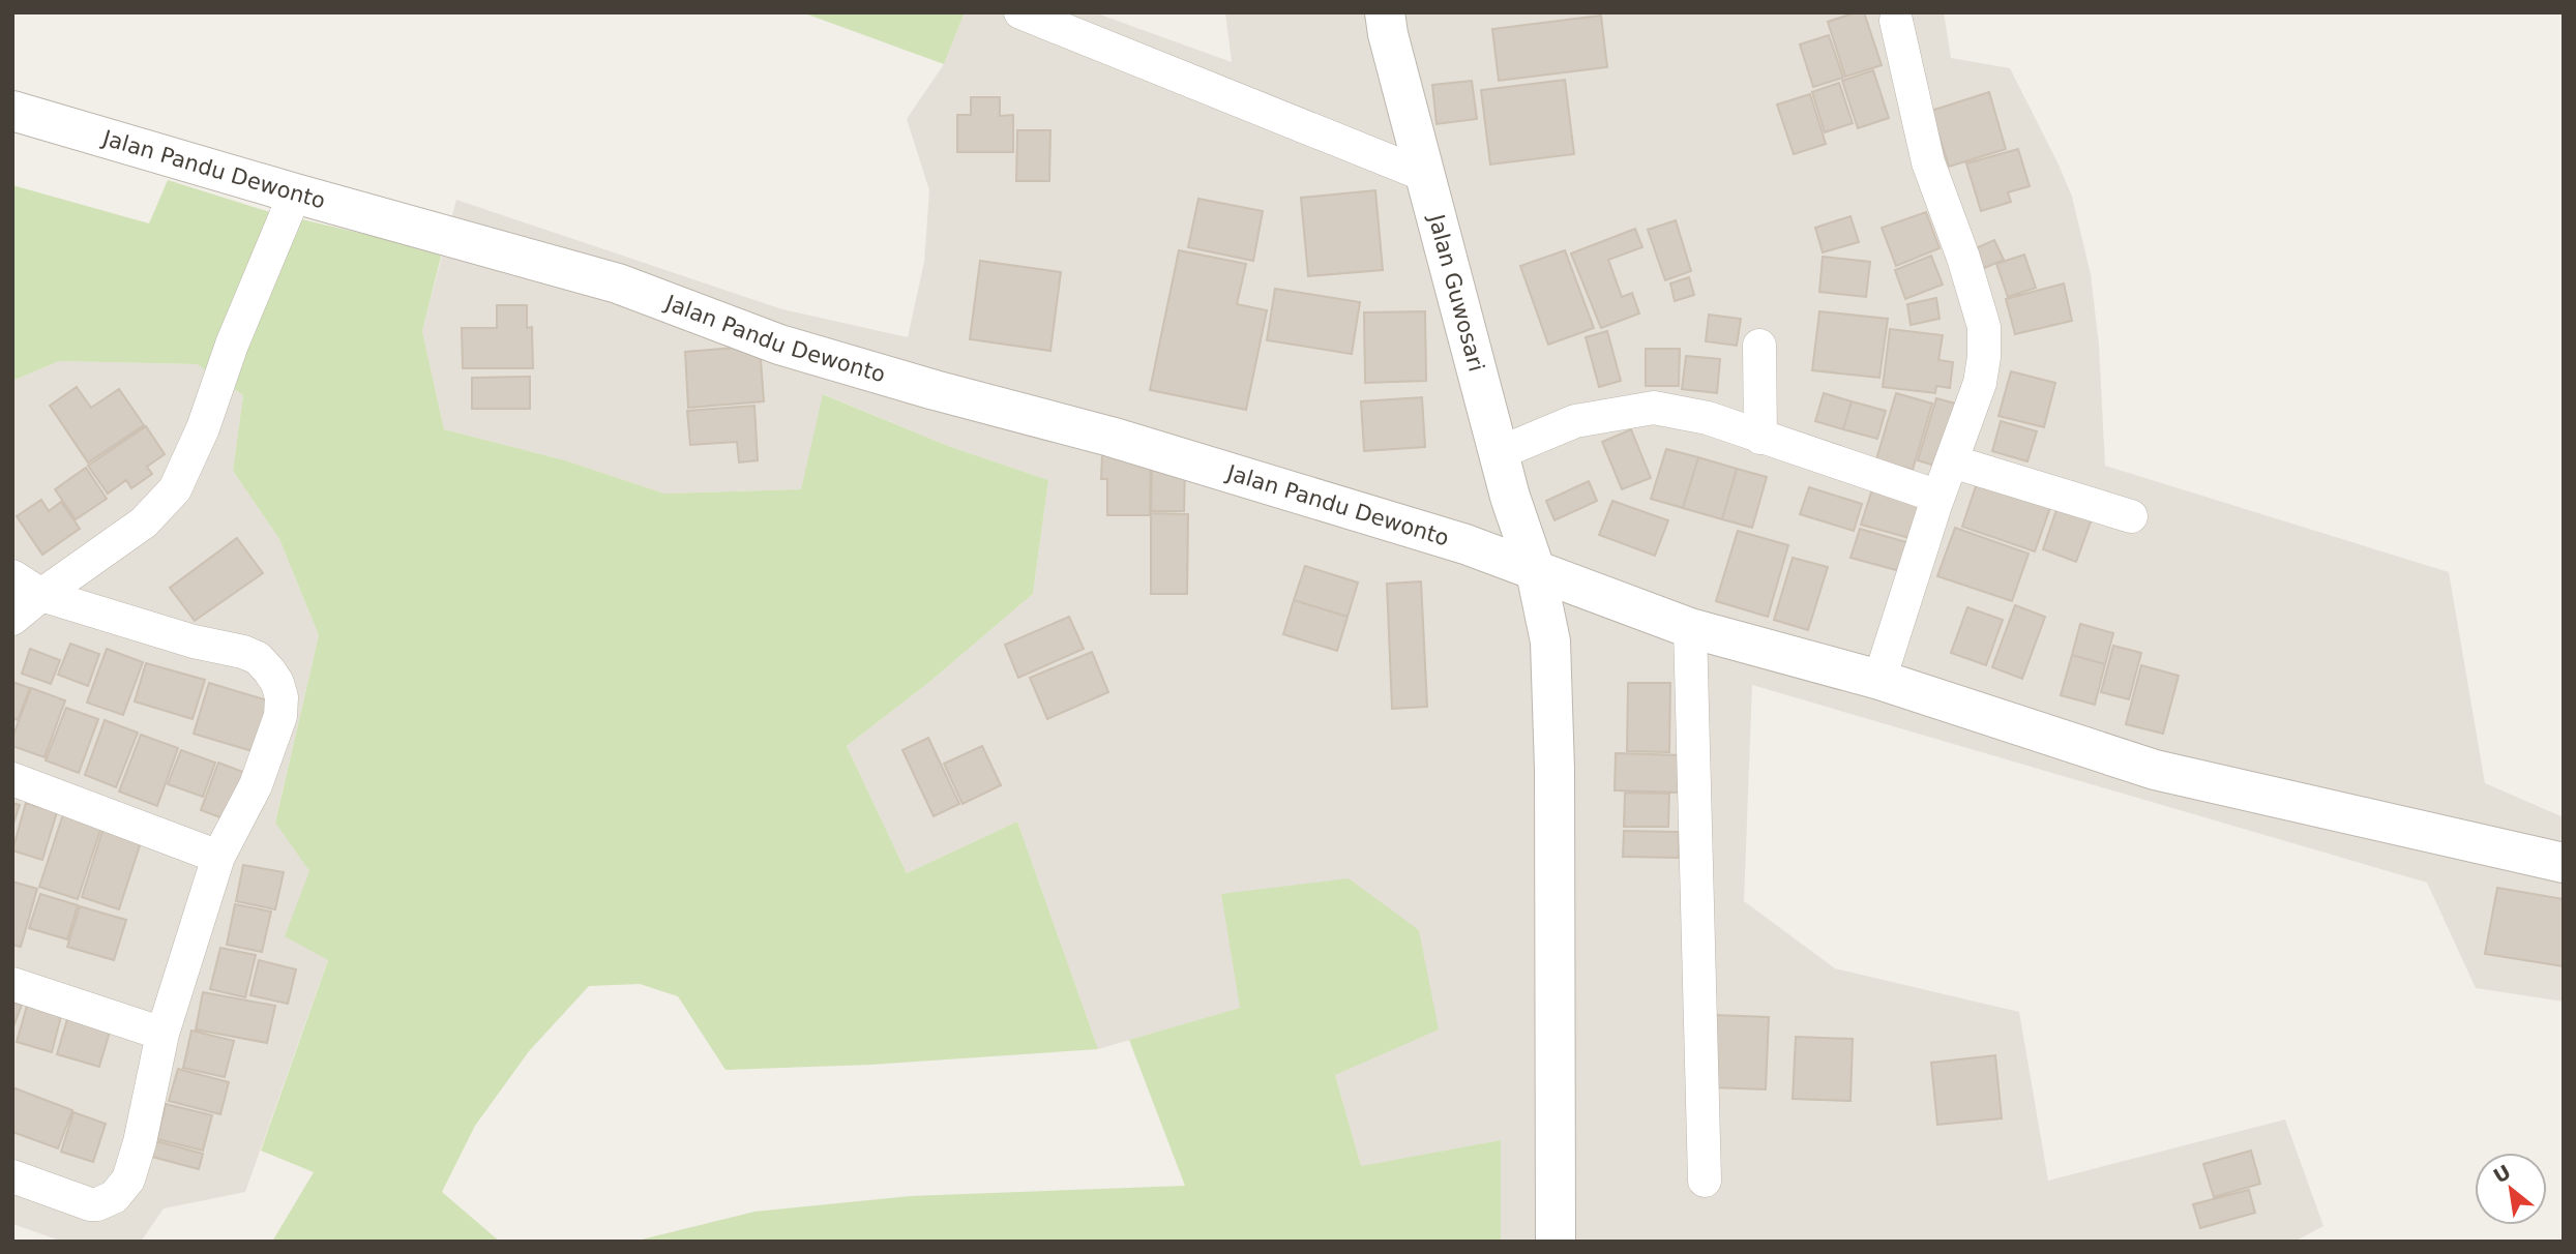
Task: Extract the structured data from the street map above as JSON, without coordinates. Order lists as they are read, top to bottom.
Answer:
{
  "streets": {
    "street": ["Jalan Pandu Dewonto", "Jalan Guwosari"]
  },
  "crossings": [
    ["Jalan Pandu Dewonto", "Jalan Guwosari"]
  ],
  "north": "top left"
}
